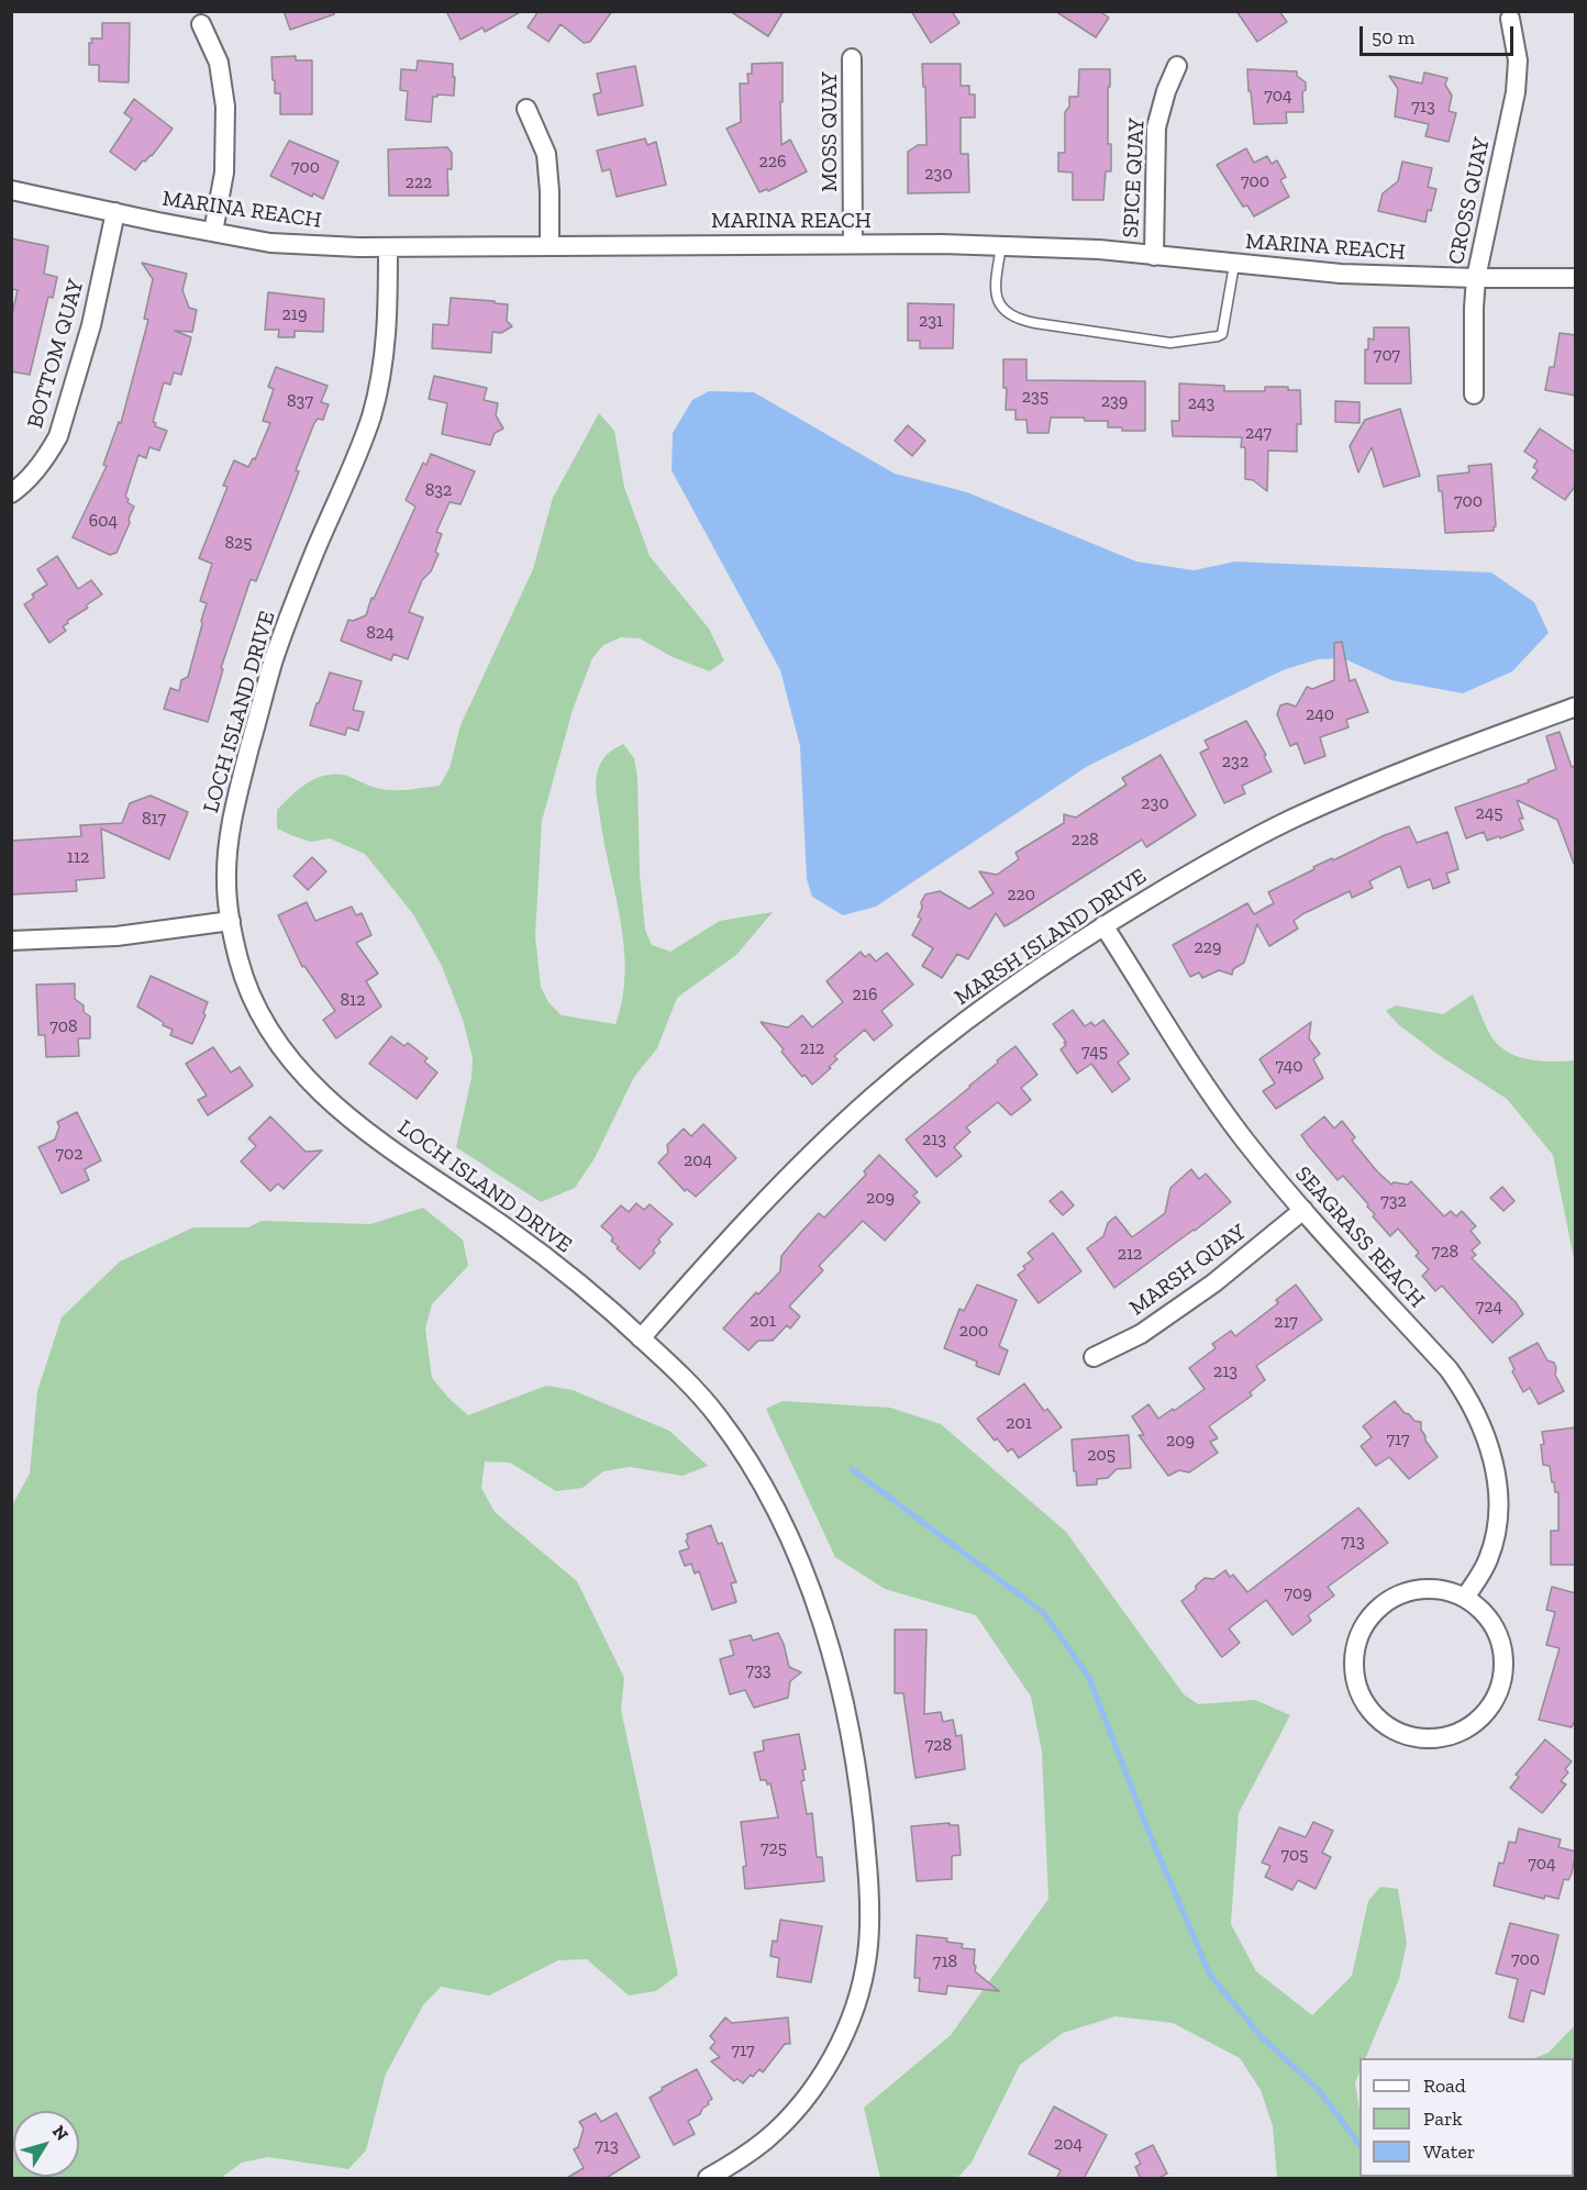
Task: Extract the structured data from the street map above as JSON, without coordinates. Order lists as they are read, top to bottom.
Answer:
{
  "streets": {
    "street": [
      "MOSS QUAY",
      "SPICE QUAY",
      "CROSS QUAY",
      "MARINA REACH",
      "BOTTOM QUAY",
      "LOCH ISLAND DRIVE",
      "MARSH ISLAND DRIVE",
      "SEAGRASS REACH",
      "MARSH QUAY"
    ]
  },
  "crossings": [
    ["MOSS QUAY", "MARINA REACH"],
    ["SPICE QUAY", "MARINA REACH"],
    ["CROSS QUAY", "MARINA REACH"],
    ["MARINA REACH", "BOTTOM QUAY"],
    ["MARINA REACH", "LOCH ISLAND DRIVE"],
    ["LOCH ISLAND DRIVE", "MARSH ISLAND DRIVE"],
    ["MARSH ISLAND DRIVE", "SEAGRASS REACH"],
    ["SEAGRASS REACH", "MARSH QUAY"]
  ],
  "house_numbers": [
    "704",
    "713",
    "226",
    "700",
    "230",
    "700",
    "222",
    "219",
    "231",
    "707",
    "235",
    "837",
    "239",
    "243",
    "247",
    "832",
    "700",
    "604",
    "825",
    "824",
    "240",
    "232",
    "230",
    "245",
    "817",
    "228",
    "112",
    "220",
    "229",
    "216",
    "812",
    "708",
    "212",
    "745",
    "740",
    "213",
    "702",
    "204",
    "209",
    "732",
    "728",
    "212",
    "724",
    "201",
    "217",
    "200",
    "213",
    "201",
    "717",
    "209",
    "205",
    "713",
    "709",
    "733",
    "728",
    "725",
    "705",
    "704",
    "700",
    "718",
    "717",
    "204",
    "713"
  ],
  "legend": ["Road", "Park", "Water"],
  "scale_bar": "50 m",
  "north": "top right"
}
